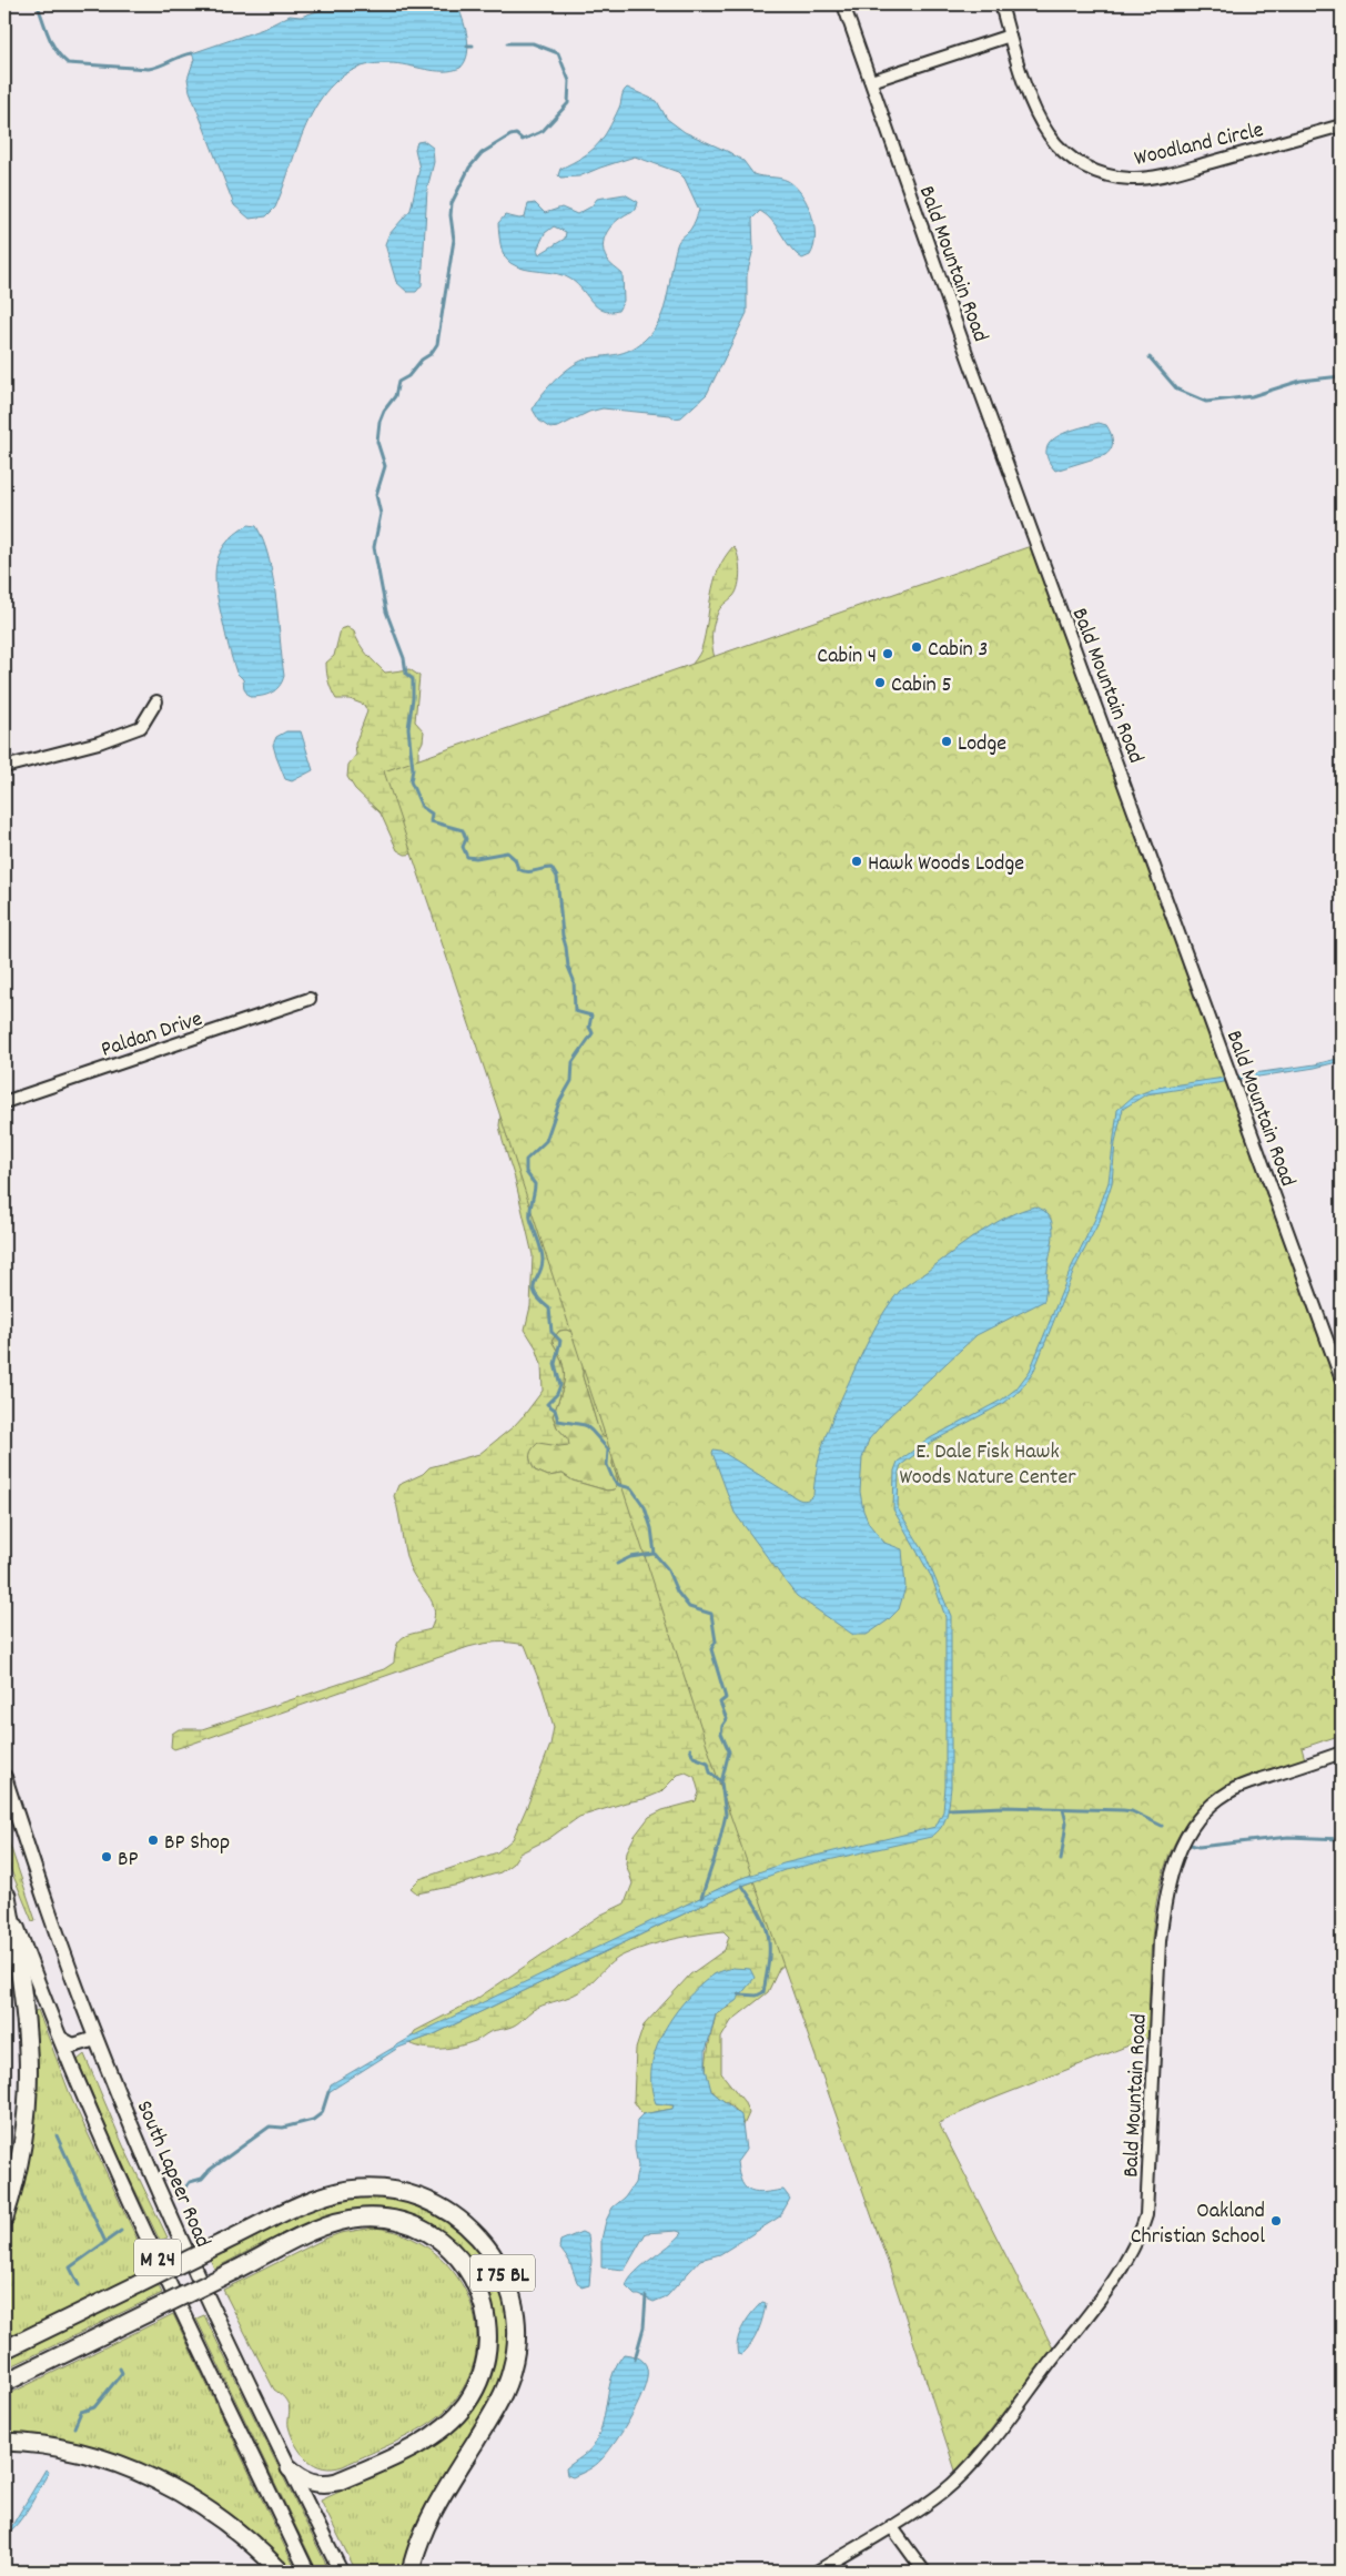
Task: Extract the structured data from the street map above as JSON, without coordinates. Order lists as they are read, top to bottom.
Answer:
{
  "streets": {
    "highway": ["I 75 BL"],
    "main road": ["South Lapeer Road", "M 24"],
    "street": ["Woodland Circle", "Bald Mountain Road", "Paldan Drive"]
  },
  "parks": ["E. Dale Fisk Hawk Woods Nature Center"],
  "places": [
    "Cabin 3",
    "Cabin 4",
    "Cabin 5",
    "Lodge",
    "Hawk Woods Lodge",
    "BP Shop",
    "BP",
    "Oakland Christian School"
  ]
}
